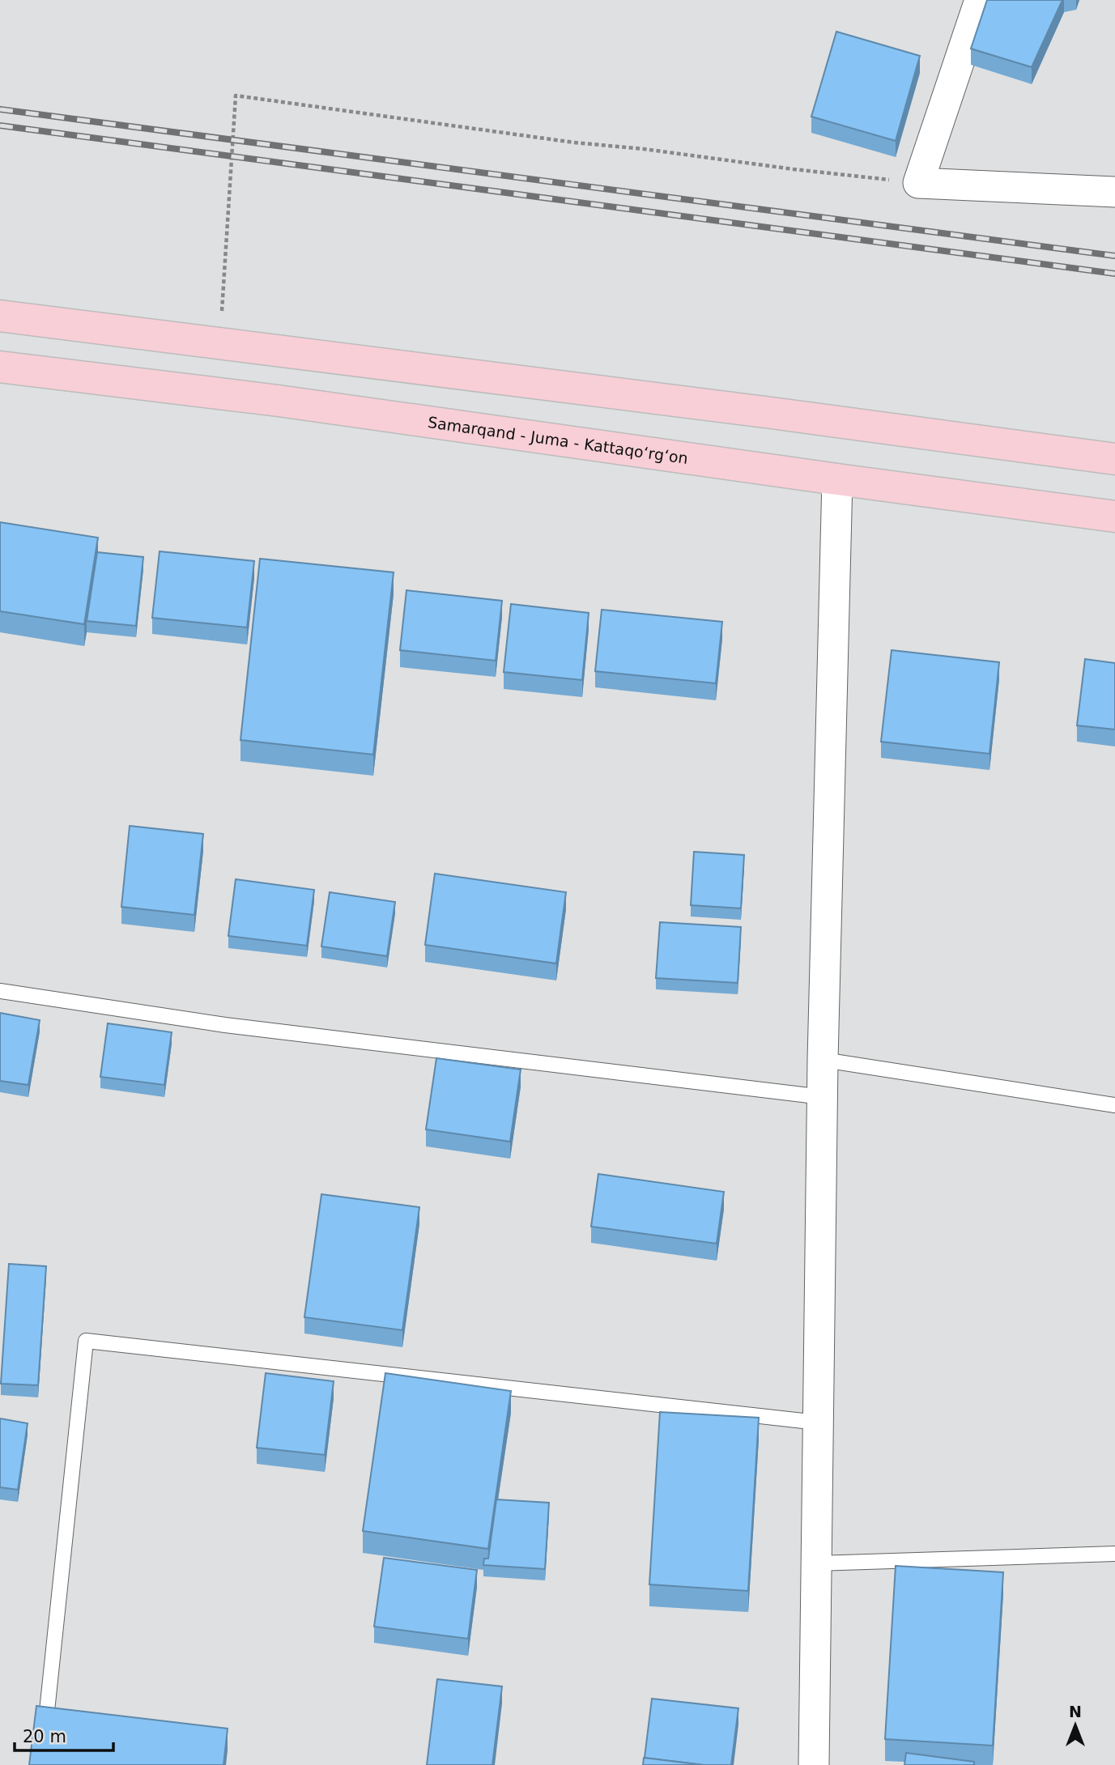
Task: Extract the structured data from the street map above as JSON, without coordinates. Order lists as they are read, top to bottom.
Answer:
{
  "streets": {
    "main road": ["Samarqand - Juma - Kattaqo‘rg‘on"]
  },
  "scale_bar": "20 m",
  "north": "top"
}
